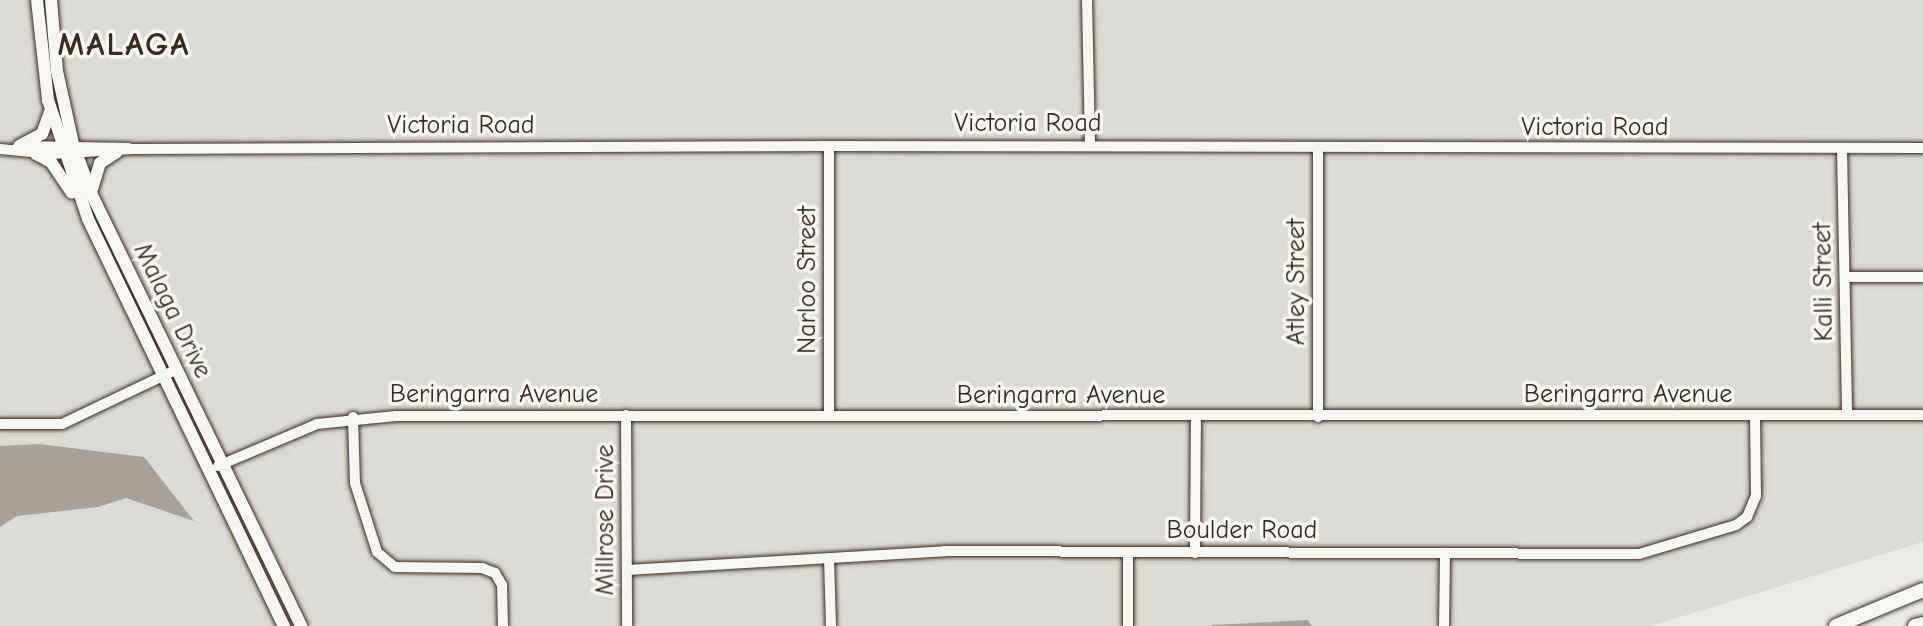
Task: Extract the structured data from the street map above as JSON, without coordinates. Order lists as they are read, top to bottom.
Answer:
{
  "streets": {
    "main road": ["Malaga Drive"],
    "street": [
      "Victoria Road",
      "Narloo Street",
      "Atley Street",
      "Kalli Street",
      "Beringarra Avenue",
      "Millrose Drive",
      "Boulder Road"
    ]
  },
  "crossings": [
    ["Victoria Road", "Narloo Street"],
    ["Victoria Road", "Atley Street"],
    ["Victoria Road", "Kalli Street"],
    ["Victoria Road", "Malaga Drive"],
    ["Narloo Street", "Beringarra Avenue"],
    ["Atley Street", "Beringarra Avenue"],
    ["Kalli Street", "Beringarra Avenue"],
    ["Malaga Drive", "Beringarra Avenue"],
    ["Beringarra Avenue", "Millrose Drive"],
    ["Beringarra Avenue", "Boulder Road"],
    ["Millrose Drive", "Boulder Road"]
  ],
  "districts": ["MALAGA"]
}
